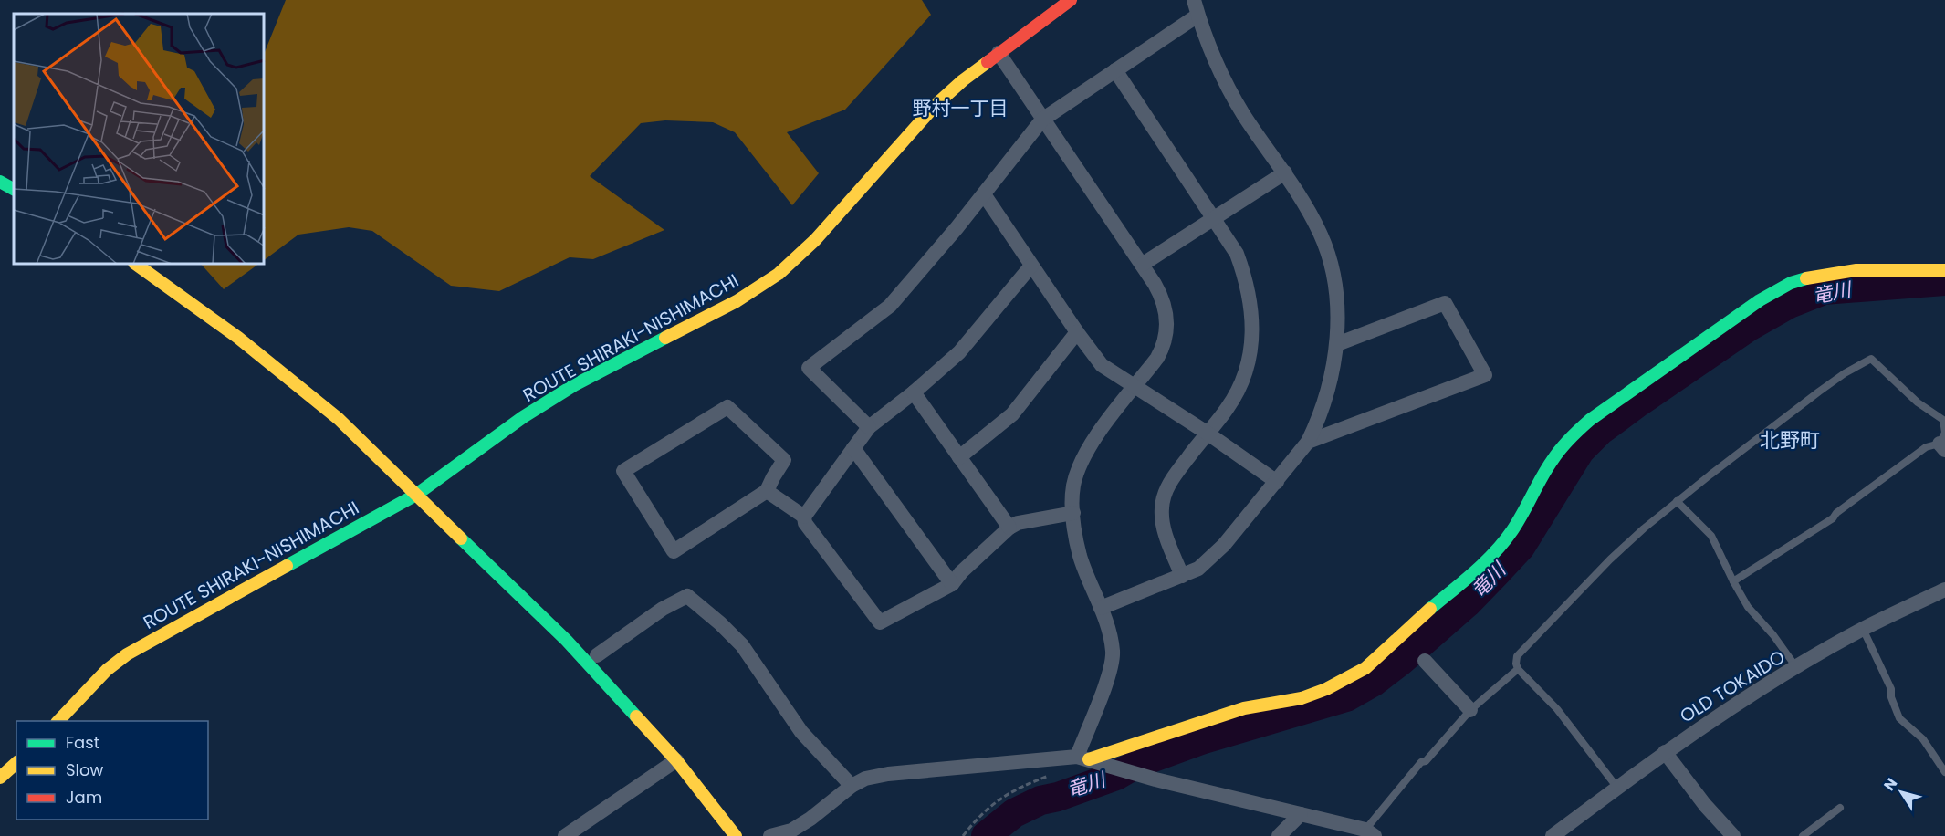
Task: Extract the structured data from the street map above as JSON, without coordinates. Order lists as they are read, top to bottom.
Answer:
{
  "streets": {
    "street": ["ROUTE SHIRAKI-NISHIMACHI", "OLD TOKAIDO"]
  },
  "districts": ["野村一丁目", "北野町"],
  "water": ["竜川"],
  "legend": ["Fast", "Slow", "Jam"],
  "north": "top left"
}
